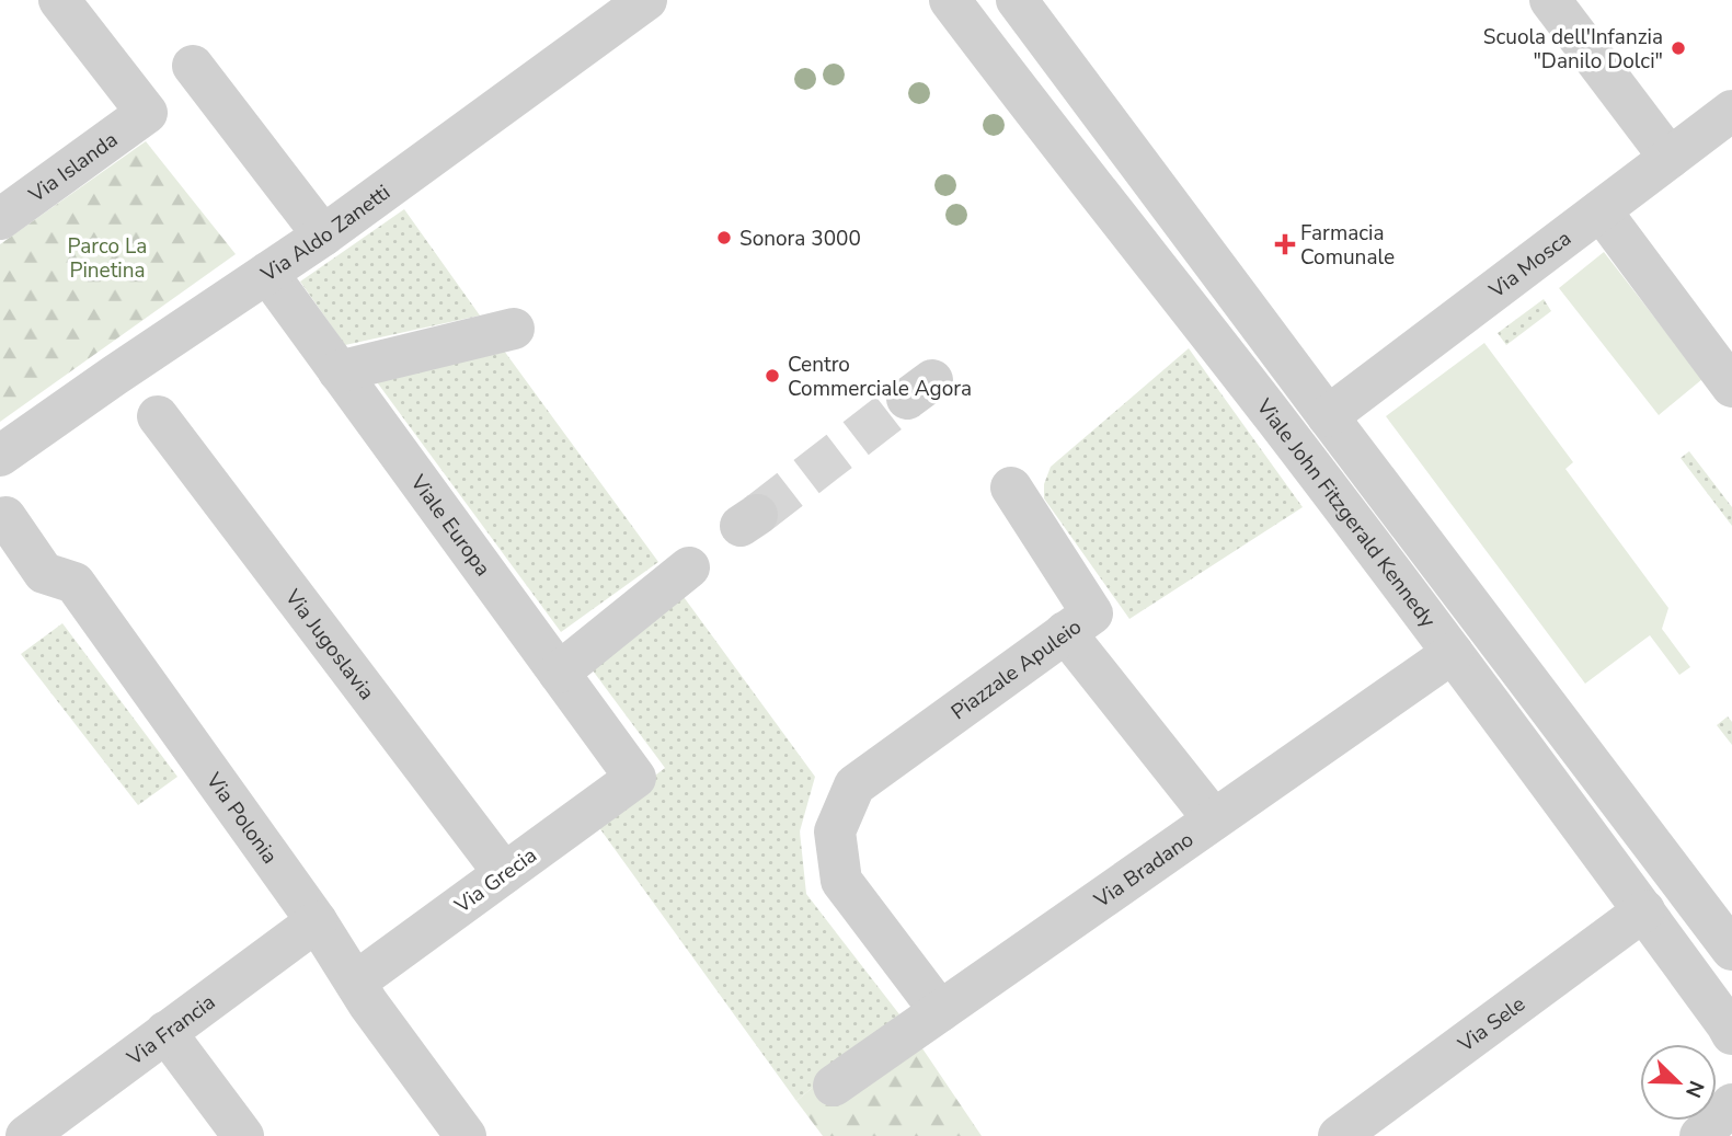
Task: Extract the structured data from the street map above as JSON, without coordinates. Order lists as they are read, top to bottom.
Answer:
{
  "streets": {
    "street": [
      "Via Islanda",
      "Via Aldo Zanetti",
      "Via Mosca",
      "Viale John Fitzgerald Kennedy",
      "Viale Europa",
      "Via Jugoslavia",
      "Piazzale Apuleio",
      "Via Polonia",
      "Via Bradano",
      "Via Grecia",
      "Via Sele",
      "Via Francia"
    ]
  },
  "crossings": [
    ["Via Aldo Zanetti", "Viale Europa"],
    ["Via Mosca", "Viale John Fitzgerald Kennedy"],
    ["Viale John Fitzgerald Kennedy", "Via Bradano"],
    ["Viale John Fitzgerald Kennedy", "Via Sele"],
    ["Viale Europa", "Via Grecia"],
    ["Via Jugoslavia", "Via Grecia"],
    ["Piazzale Apuleio", "Via Bradano"],
    ["Via Polonia", "Via Grecia"],
    ["Via Polonia", "Via Francia"]
  ],
  "parks": ["Parco La Pinetina"],
  "places": {
    "other": ["Scuola dell'Infanzia \"Danilo Dolci\"", "Sonora 3000", "Centro Commerciale Agora"],
    "health": ["Farmacia Comunale"]
  },
  "north": "bottom right"
}
